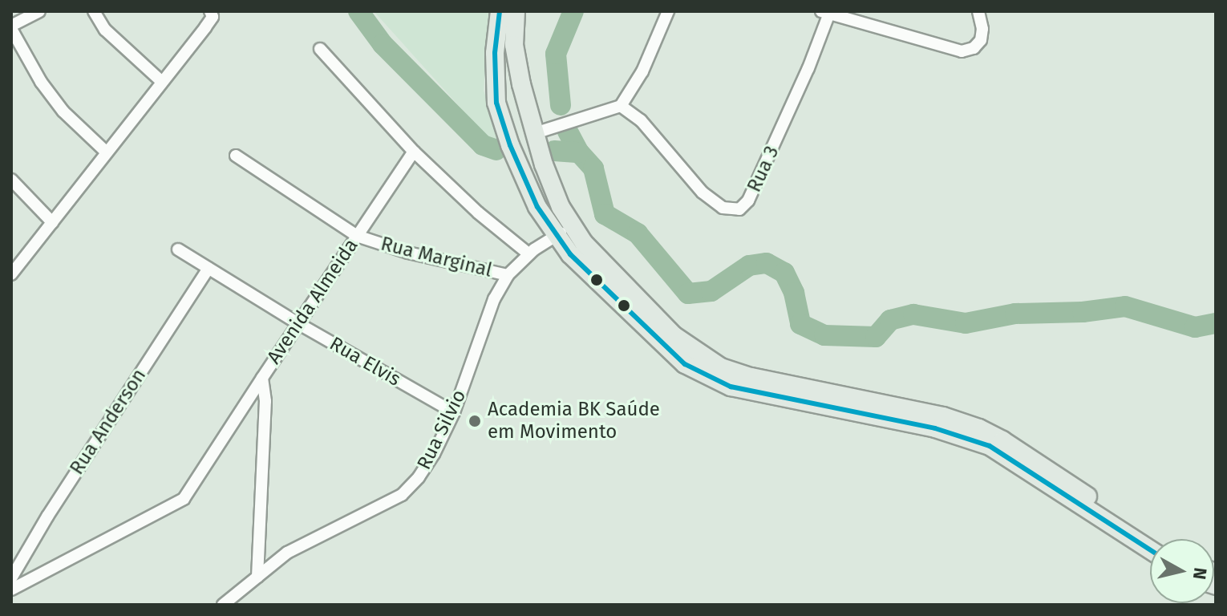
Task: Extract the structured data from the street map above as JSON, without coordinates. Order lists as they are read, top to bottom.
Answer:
{
  "streets": {
    "street": [
      "Rua 3",
      "Rua Marginal",
      "Avenida Almeida",
      "Rua Elvis",
      "Rua Anderson",
      "Rua Silvio"
    ]
  },
  "crossings": [
    ["Rua Marginal", "Avenida Almeida"],
    ["Rua Marginal", "Rua Silvio"],
    ["Avenida Almeida", "Rua Elvis"],
    ["Avenida Almeida", "Rua Silvio"],
    ["Rua Elvis", "Rua Anderson"],
    ["Rua Elvis", "Rua Silvio"]
  ],
  "places": ["Academia BK Saúde em Movimento"],
  "north": "right"
}
